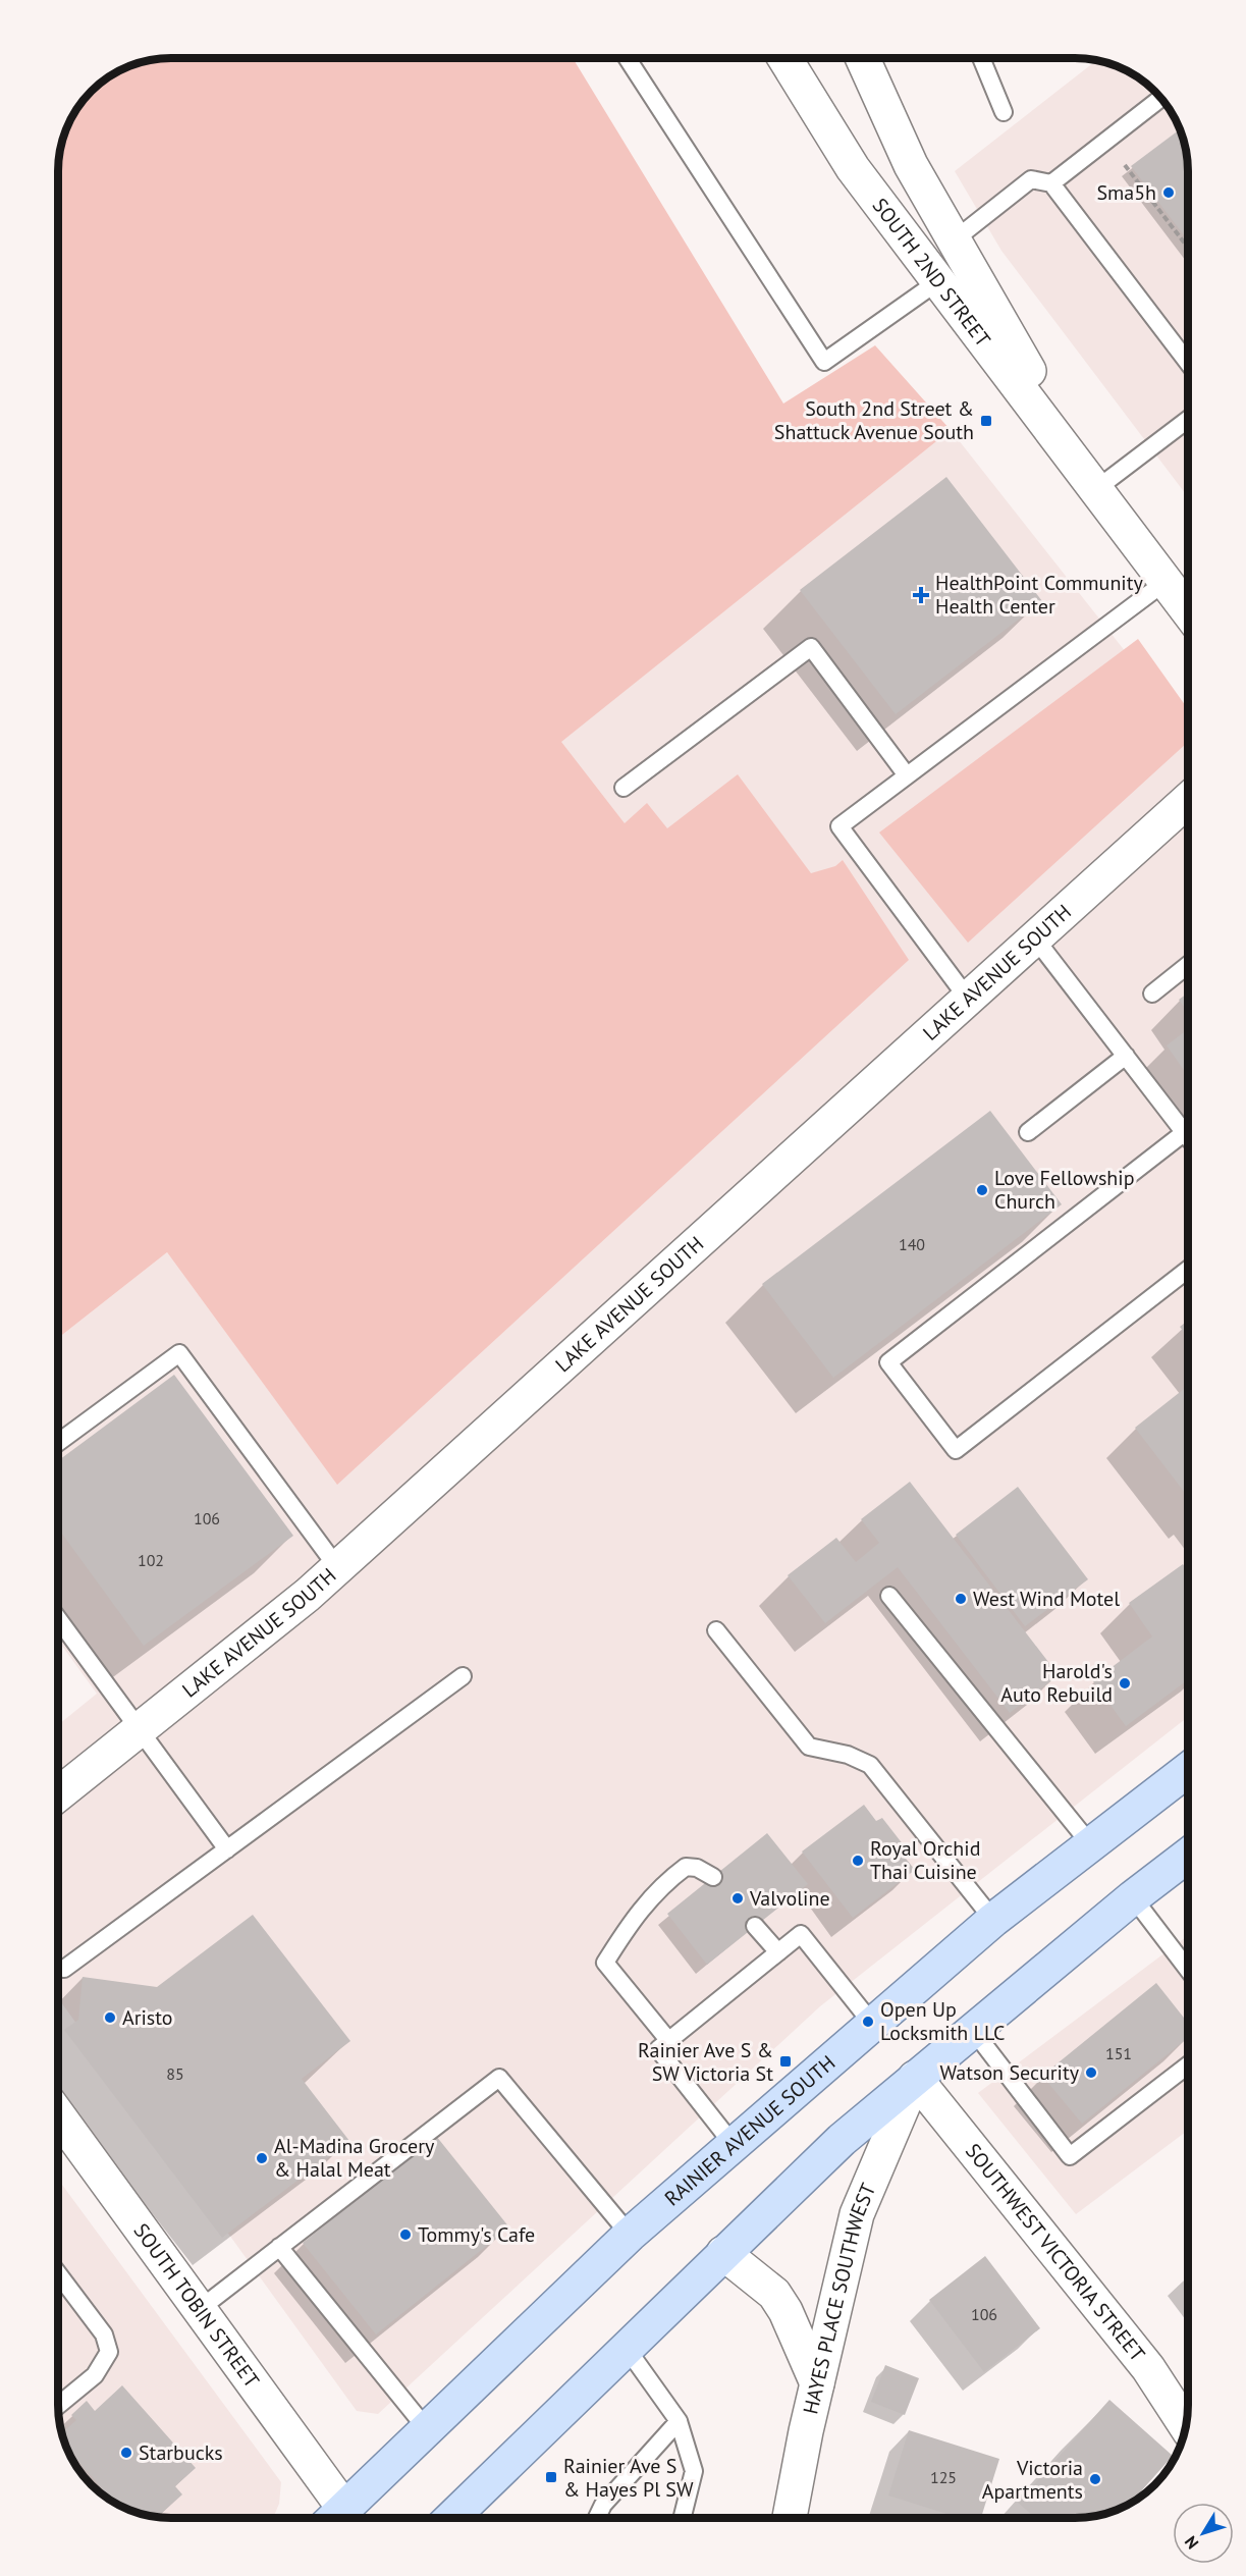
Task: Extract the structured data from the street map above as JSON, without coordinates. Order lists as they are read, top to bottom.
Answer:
{
  "streets": {
    "main road": ["RAINIER AVENUE SOUTH"],
    "street": [
      "SOUTH 2ND STREET",
      "LAKE AVENUE SOUTH",
      "SOUTHWEST VICTORIA STREET",
      "HAYES PLACE SOUTHWEST",
      "SOUTH TOBIN STREET"
    ]
  },
  "crossings": [
    ["SOUTHWEST VICTORIA STREET", "HAYES PLACE SOUTHWEST"]
  ],
  "places": {
    "other": [
      "Sma5h",
      "Love Fellowship Church",
      "West Wind Motel",
      "Harold's Auto Rebuild",
      "Royal Orchid Thai Cuisine",
      "Valvoline",
      "Aristo",
      "Open Up Locksmith LLC",
      "Watson Security",
      "Al-Madina Grocery & Halal Meat",
      "Tommy's Cafe",
      "Starbucks",
      "Victoria Apartments"
    ],
    "transit": ["South 2nd Street & Shattuck Avenue South", "Rainier Ave S & SW Victoria St", "Rainier Ave S & Hayes Pl SW"],
    "health": ["HealthPoint Community Health Center"]
  },
  "house_numbers": [
    "140",
    "106",
    "102",
    "151",
    "85",
    "106",
    "125"
  ],
  "north": "bottom left"
}
